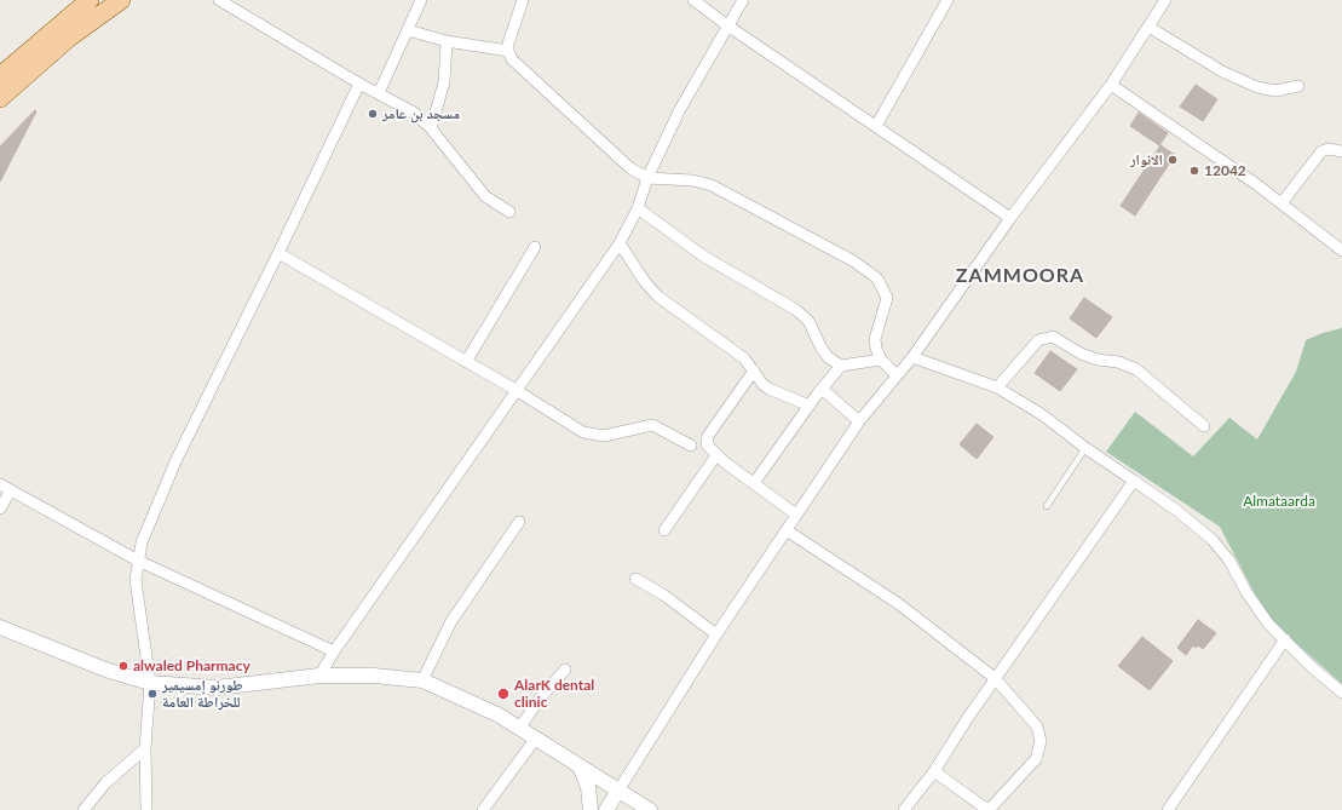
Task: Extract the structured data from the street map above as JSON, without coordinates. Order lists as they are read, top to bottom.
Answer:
{
  "districts": ["ZAMMOORA"],
  "parks": ["Almataarda"],
  "places": [
    "مسجد بن عامر",
    "الانوار",
    "12042",
    "alwaled Pharmacy",
    "طورنو إمسيمير للخراطة العامة",
    "AlarK dental clinic"
  ]
}
